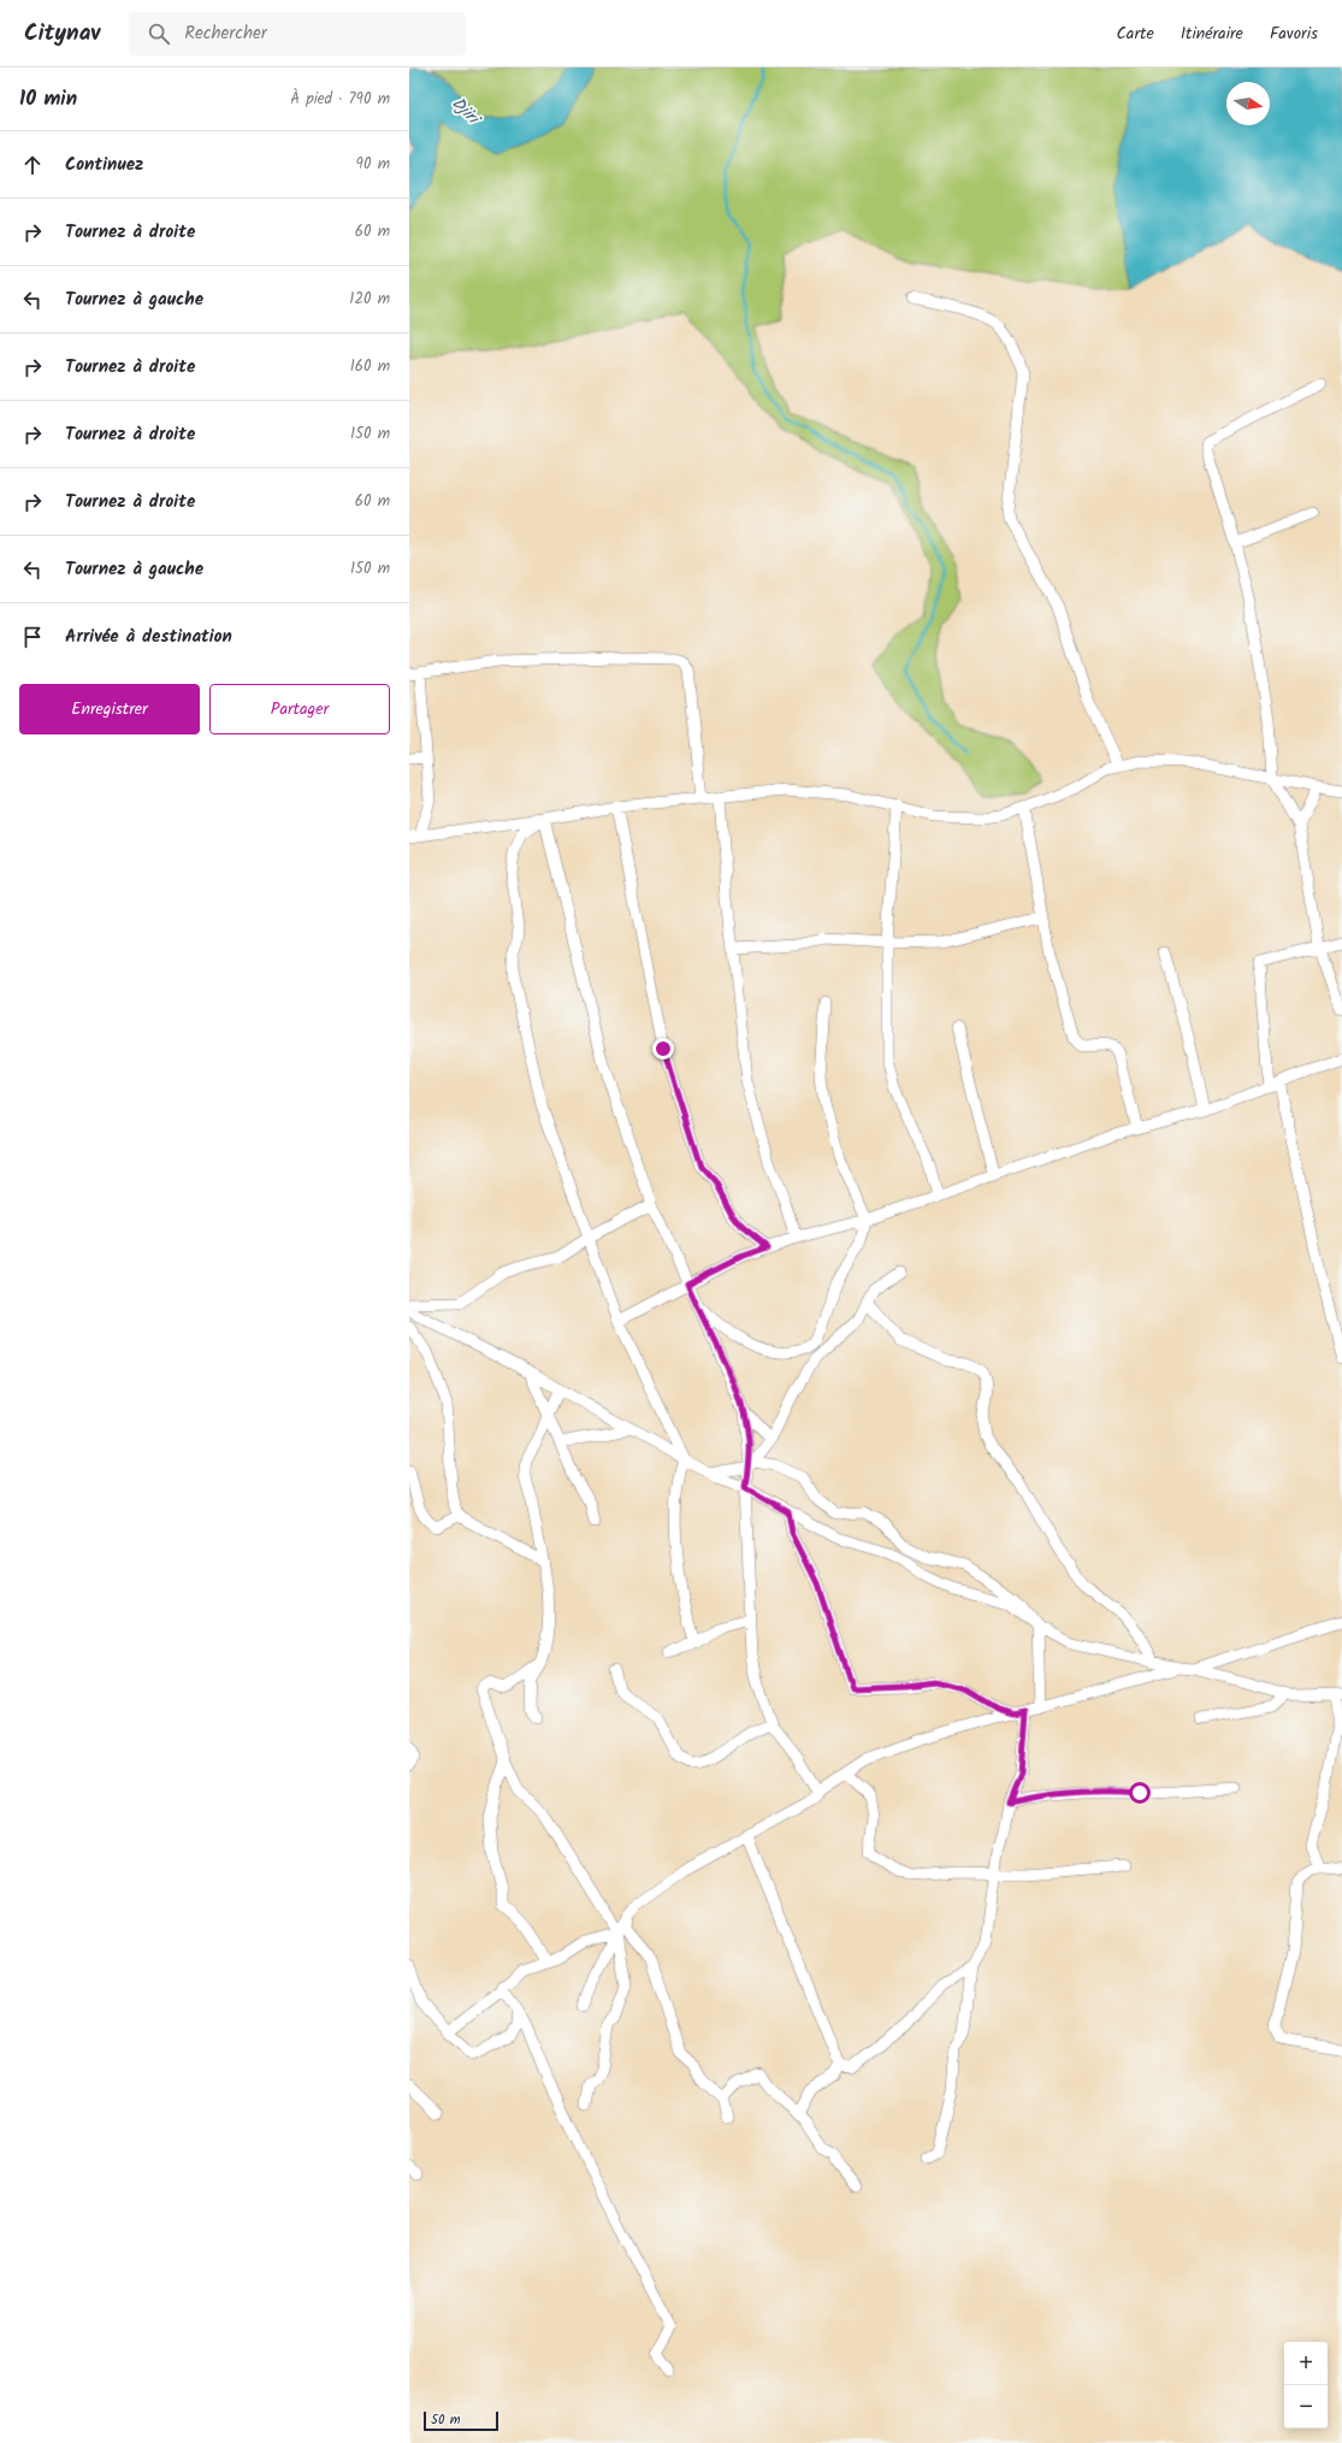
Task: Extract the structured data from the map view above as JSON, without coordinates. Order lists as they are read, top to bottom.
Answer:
{
  "water": ["Djiri"],
  "scale_bar": "50 m",
  "north": "right",
  "page": {
    "header": "Citynav",
    "search": "Rechercher",
    "nav": ["Carte", "Itinéraire", "Favoris"],
    "heading": ["10 min", "À pied · 790 m"],
    "list": [
      ["Continuez", "90 m"],
      ["Tournez à droite", "60 m"],
      ["Tournez à gauche", "120 m"],
      ["Tournez à droite", "160 m"],
      ["Tournez à droite", "150 m"],
      ["Tournez à droite", "60 m"],
      ["Tournez à gauche", "150 m"],
      "Arrivée à destination"
    ],
    "buttons": ["Enregistrer", "Partager"],
    "map_buttons": ["+", "−"],
    "scale": "50 m"
  }
}
